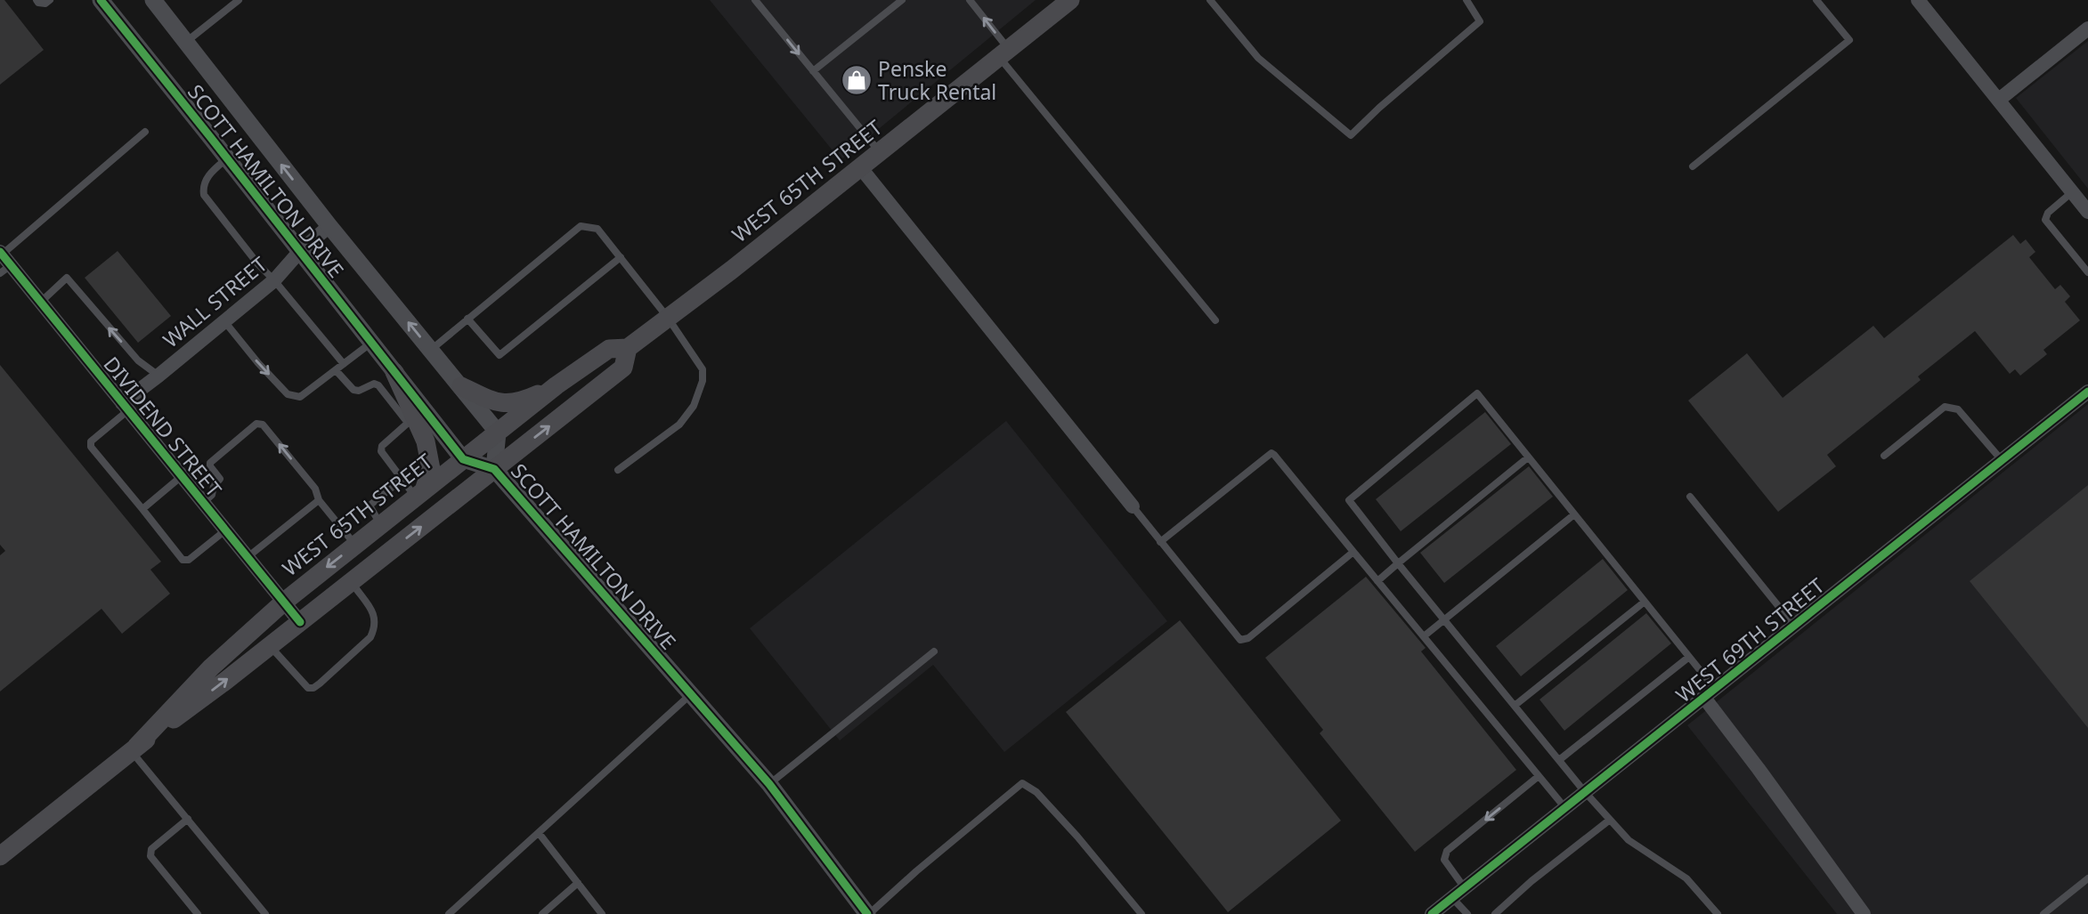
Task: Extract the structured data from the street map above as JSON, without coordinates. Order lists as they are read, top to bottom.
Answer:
{
  "streets": {
    "main road": ["WEST 65TH STREET"],
    "street": [
      "SCOTT HAMILTON DRIVE",
      "WALL STREET",
      "DIVIDEND STREET",
      "WEST 69TH STREET"
    ]
  },
  "crossings": [
    ["SCOTT HAMILTON DRIVE", "WEST 65TH STREET"],
    ["SCOTT HAMILTON DRIVE", "WALL STREET"],
    ["WEST 65TH STREET", "DIVIDEND STREET"],
    ["WALL STREET", "DIVIDEND STREET"]
  ],
  "places": {
    "shop": ["Penske Truck Rental"]
  }
}
